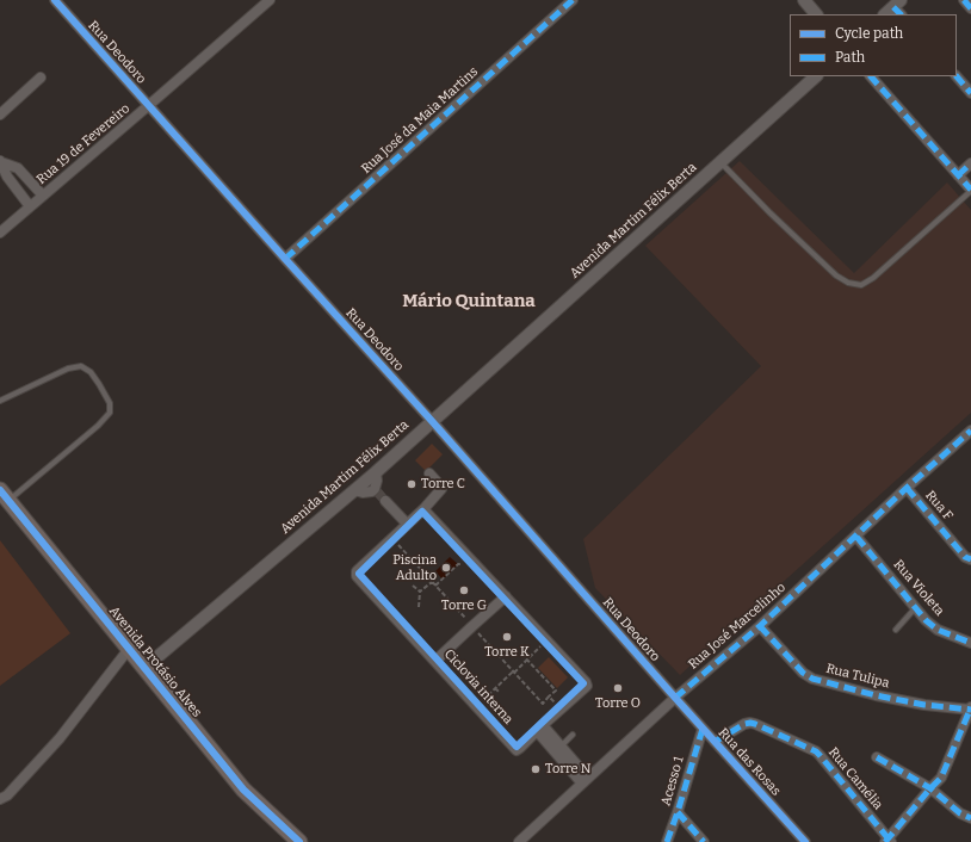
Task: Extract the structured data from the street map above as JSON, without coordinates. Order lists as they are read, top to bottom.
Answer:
{
  "streets": {
    "main road": ["Avenida Protásio Alves"],
    "street": [
      "Rua Deodoro",
      "Rua José da Maia Martins",
      "Rua 19 de Fevereiro",
      "Avenida Martim Félix Berta",
      "Rua F",
      "Rua Violeta",
      "Rua José Marcelinho",
      "Rua Tulipa",
      "Rua das Rosas",
      "Rua Camélia",
      "Acesso 1"
    ],
    "cycle path": ["Ciclovia interna"]
  },
  "crossings": [
    ["Rua Deodoro", "Rua José da Maia Martins"],
    ["Rua Deodoro", "Rua 19 de Fevereiro"],
    ["Rua Deodoro", "Avenida Martim Félix Berta"],
    ["Rua Deodoro", "Rua José Marcelinho"],
    ["Rua Deodoro", "Rua das Rosas"],
    ["Avenida Martim Félix Berta", "Avenida Protásio Alves"],
    ["Rua F", "Rua José Marcelinho"],
    ["Rua Violeta", "Rua José Marcelinho"],
    ["Rua José Marcelinho", "Rua Tulipa"],
    ["Rua José Marcelinho", "Rua das Rosas"],
    ["Rua das Rosas", "Rua Camélia"],
    ["Rua das Rosas", "Acesso 1"]
  ],
  "districts": ["Mário Quintana"],
  "places": [
    "Torre C",
    "Piscina Adulto",
    "Torre G",
    "Torre K",
    "Torre O",
    "Torre N"
  ],
  "legend": ["Cycle path", "Path"]
}
